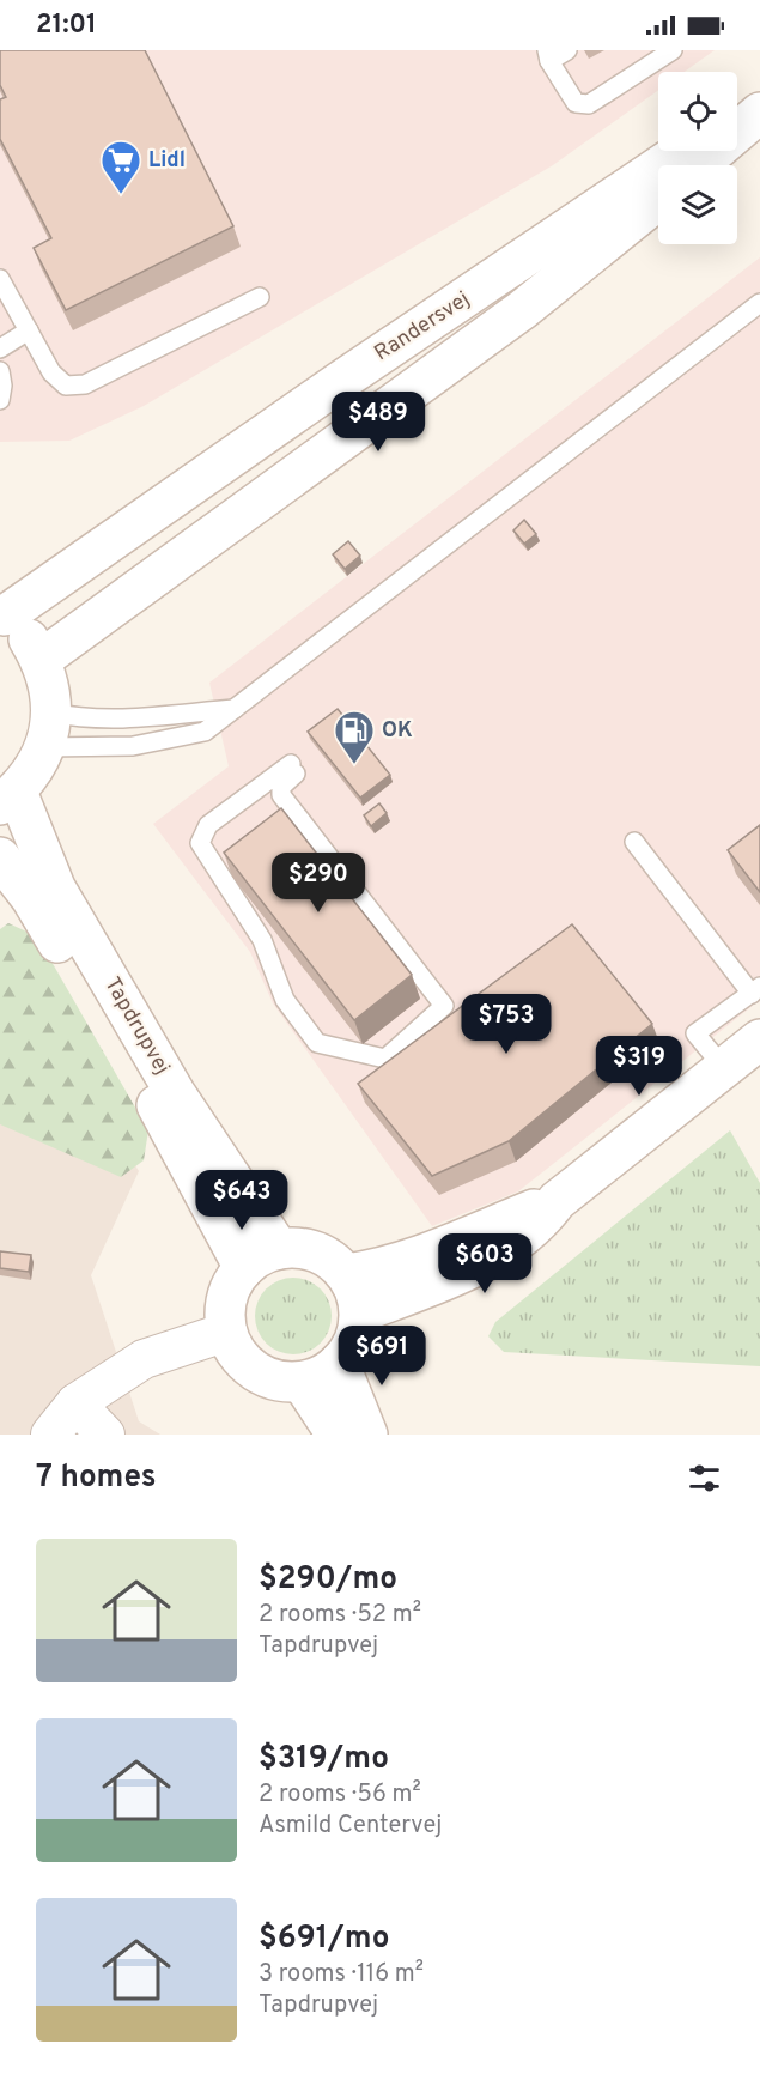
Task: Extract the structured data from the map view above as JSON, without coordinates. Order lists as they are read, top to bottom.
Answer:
{
  "streets": {
    "street": ["Randersvej", "Tapdrupvej"]
  },
  "places": {
    "supermarket": ["Lidl"],
    "fuel station": ["OK"]
  },
  "page": {
    "status": "21:01",
    "price": [
      "$489",
      "$290",
      "$753",
      "$319",
      "$643",
      "$603",
      "$691"
    ],
    "heading": "7 homes",
    "list": [
      {
        "name": "$290/mo",
        "note": "2 rooms · 52 m² · Tapdrupvej"
      },
      {
        "name": "$319/mo",
        "note": "2 rooms · 56 m² · Asmild Centervej"
      },
      {
        "name": "$691/mo",
        "note": "3 rooms · 116 m² · Tapdrupvej"
      }
    ]
  }
}
